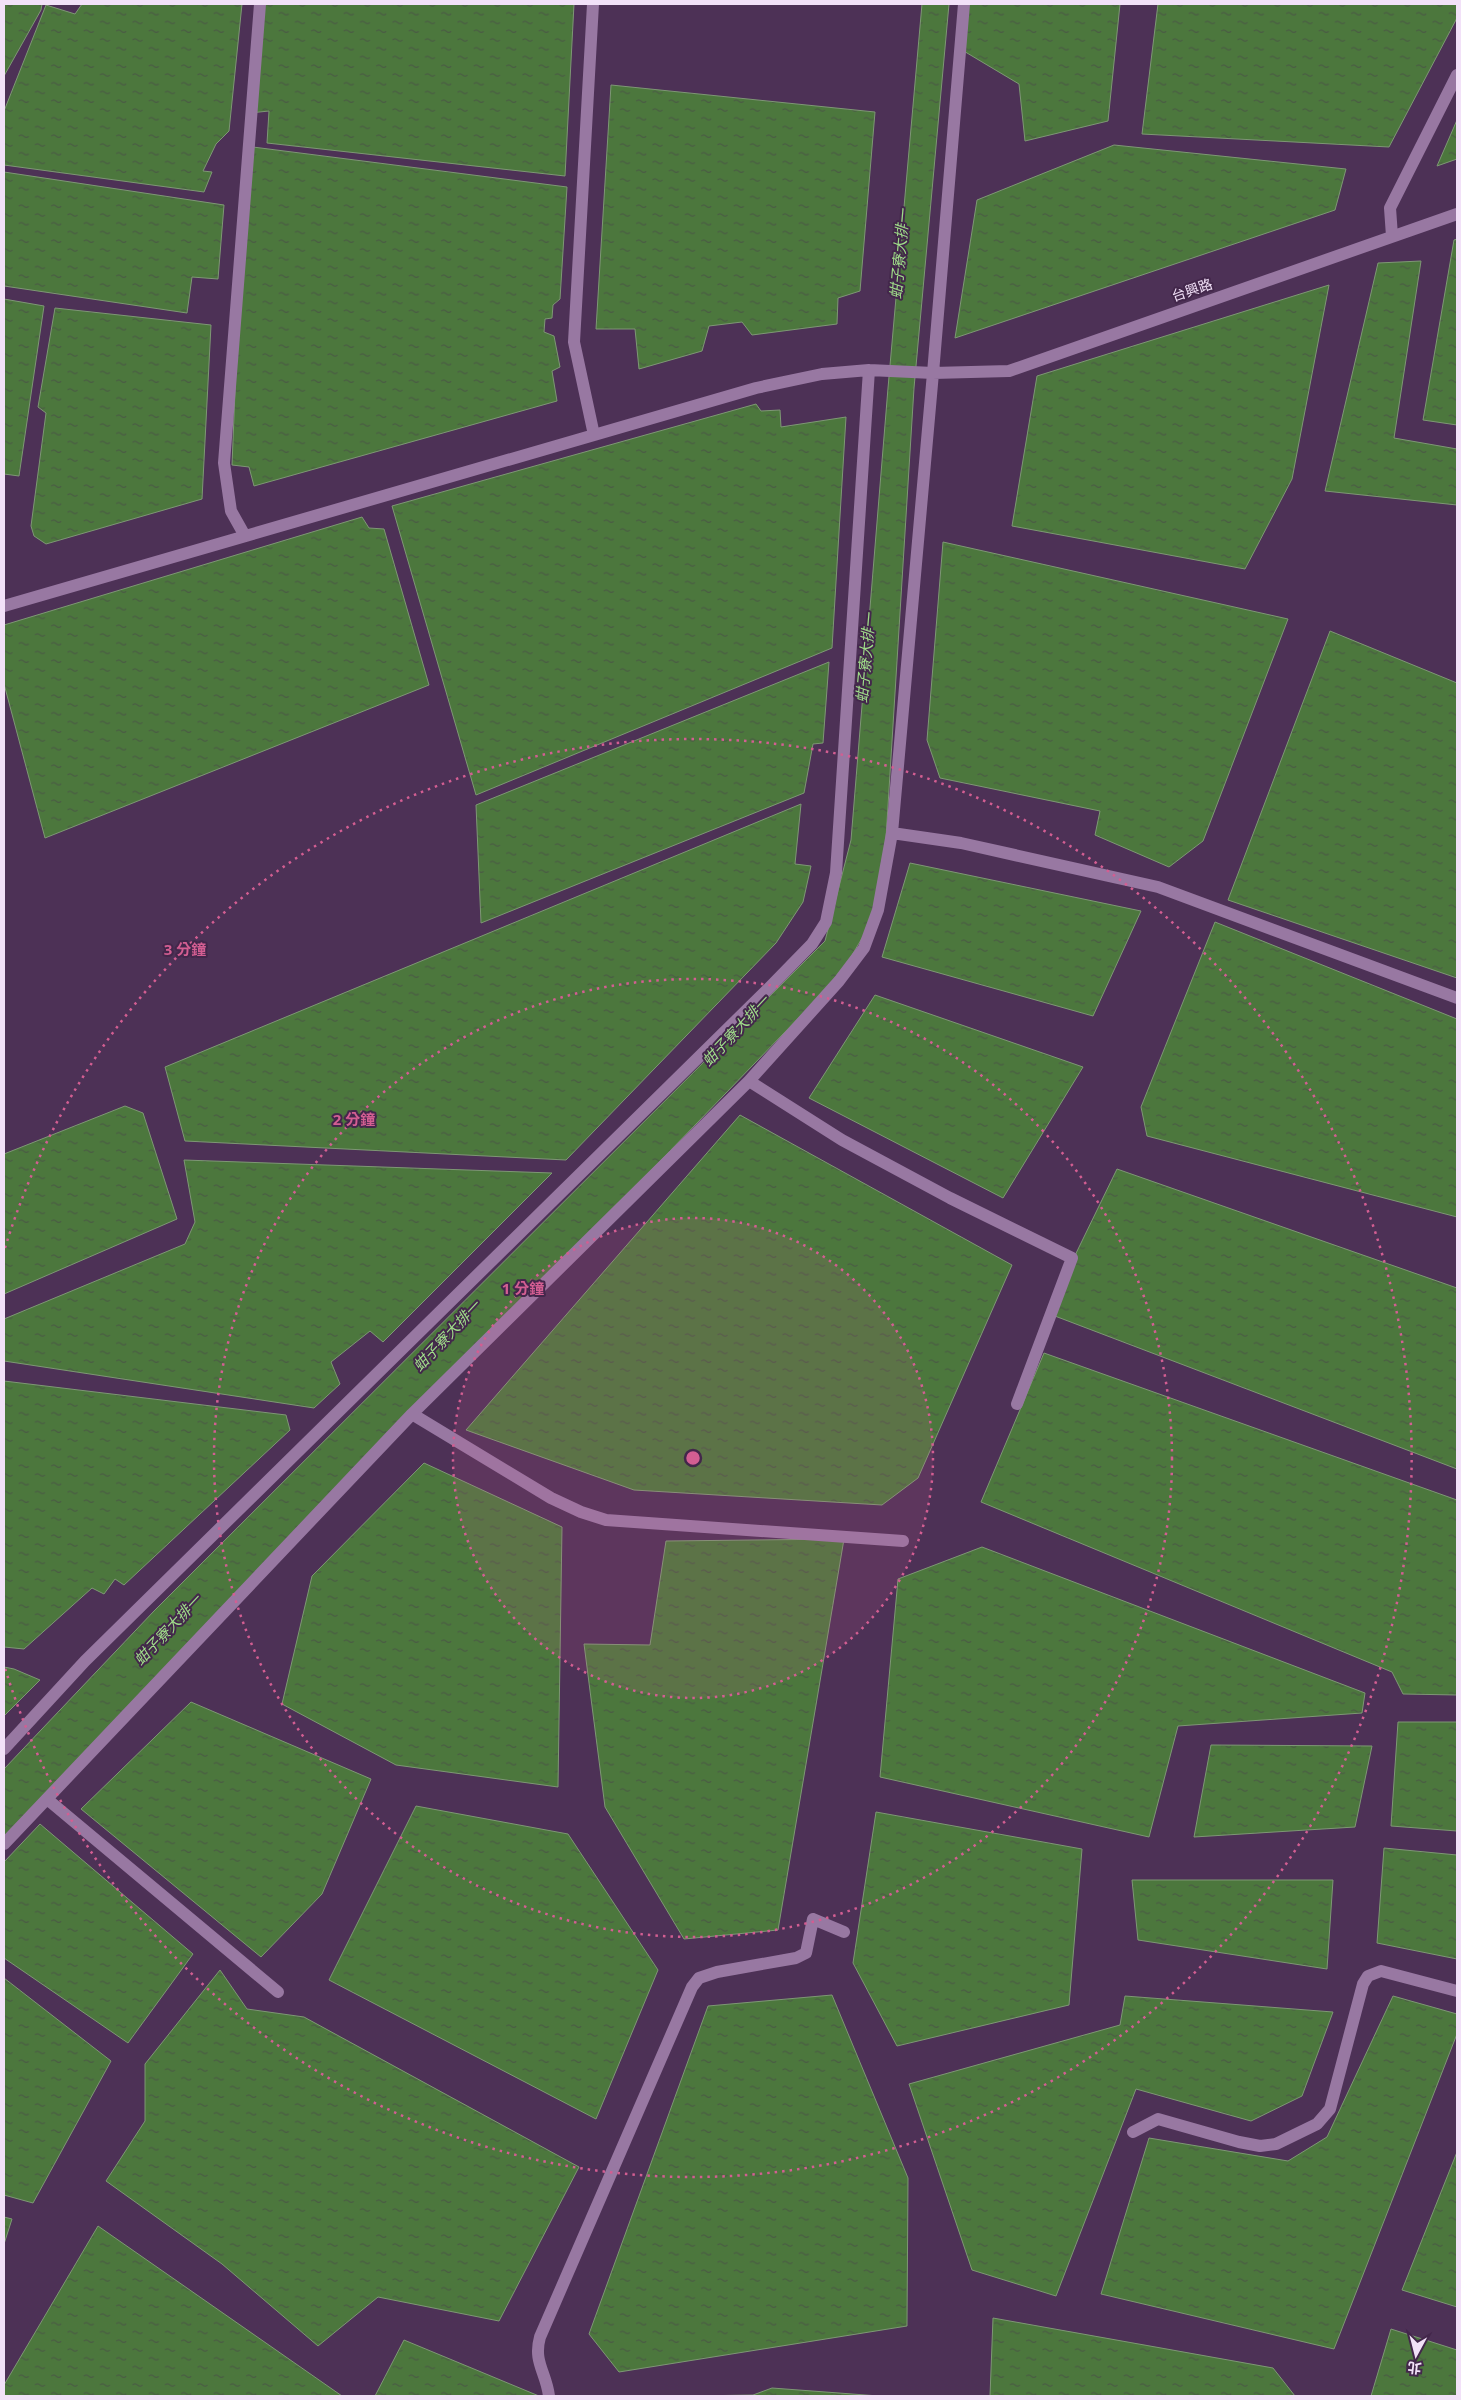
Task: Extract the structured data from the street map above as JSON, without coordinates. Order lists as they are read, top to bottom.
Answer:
{
  "streets": {
    "street": ["台興路"]
  },
  "water": ["蚶子寮大排一"],
  "north": "bottom",
  "rings": ["3 分鐘", "2 分鐘", "1 分鐘"]
}
